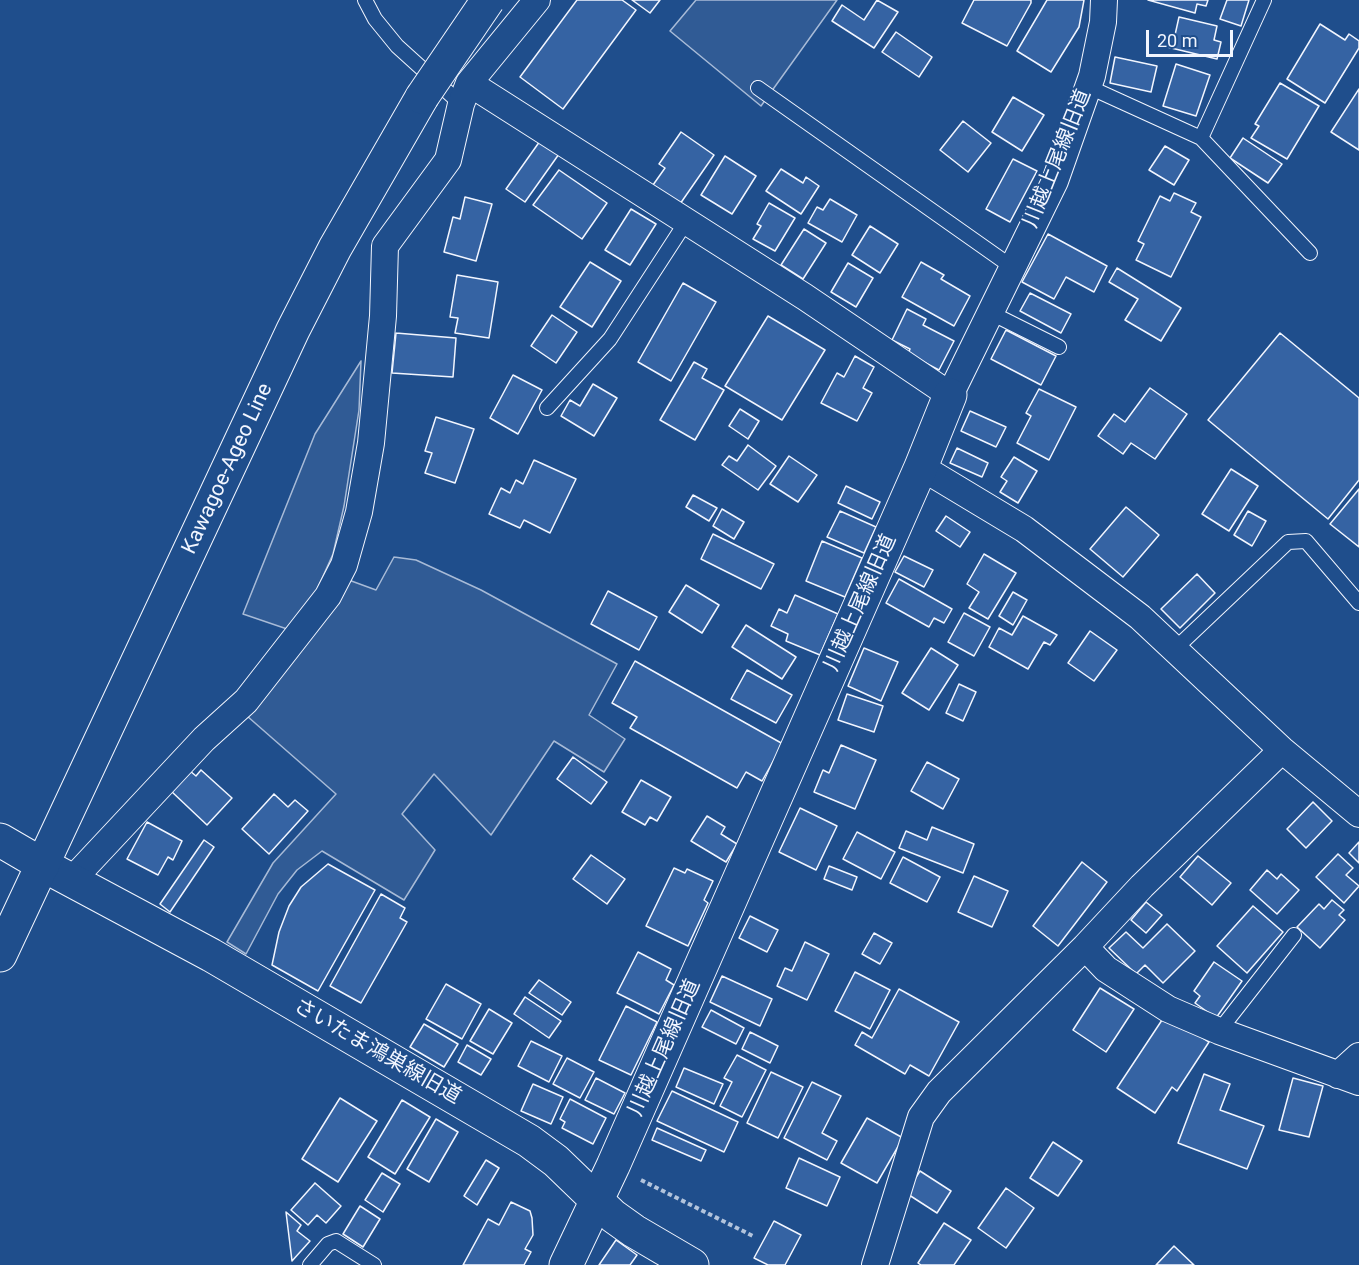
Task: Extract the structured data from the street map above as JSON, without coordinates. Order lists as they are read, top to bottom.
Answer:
{
  "streets": {
    "street": ["川越上尾線旧道", "Kawagoe-Ageo Line", "さいたま鴻巣線旧道"]
  },
  "crossings": [
    ["川越上尾線旧道", "さいたま鴻巣線旧道"],
    ["Kawagoe-Ageo Line", "さいたま鴻巣線旧道"]
  ],
  "scale_bar": "20 m"
}
